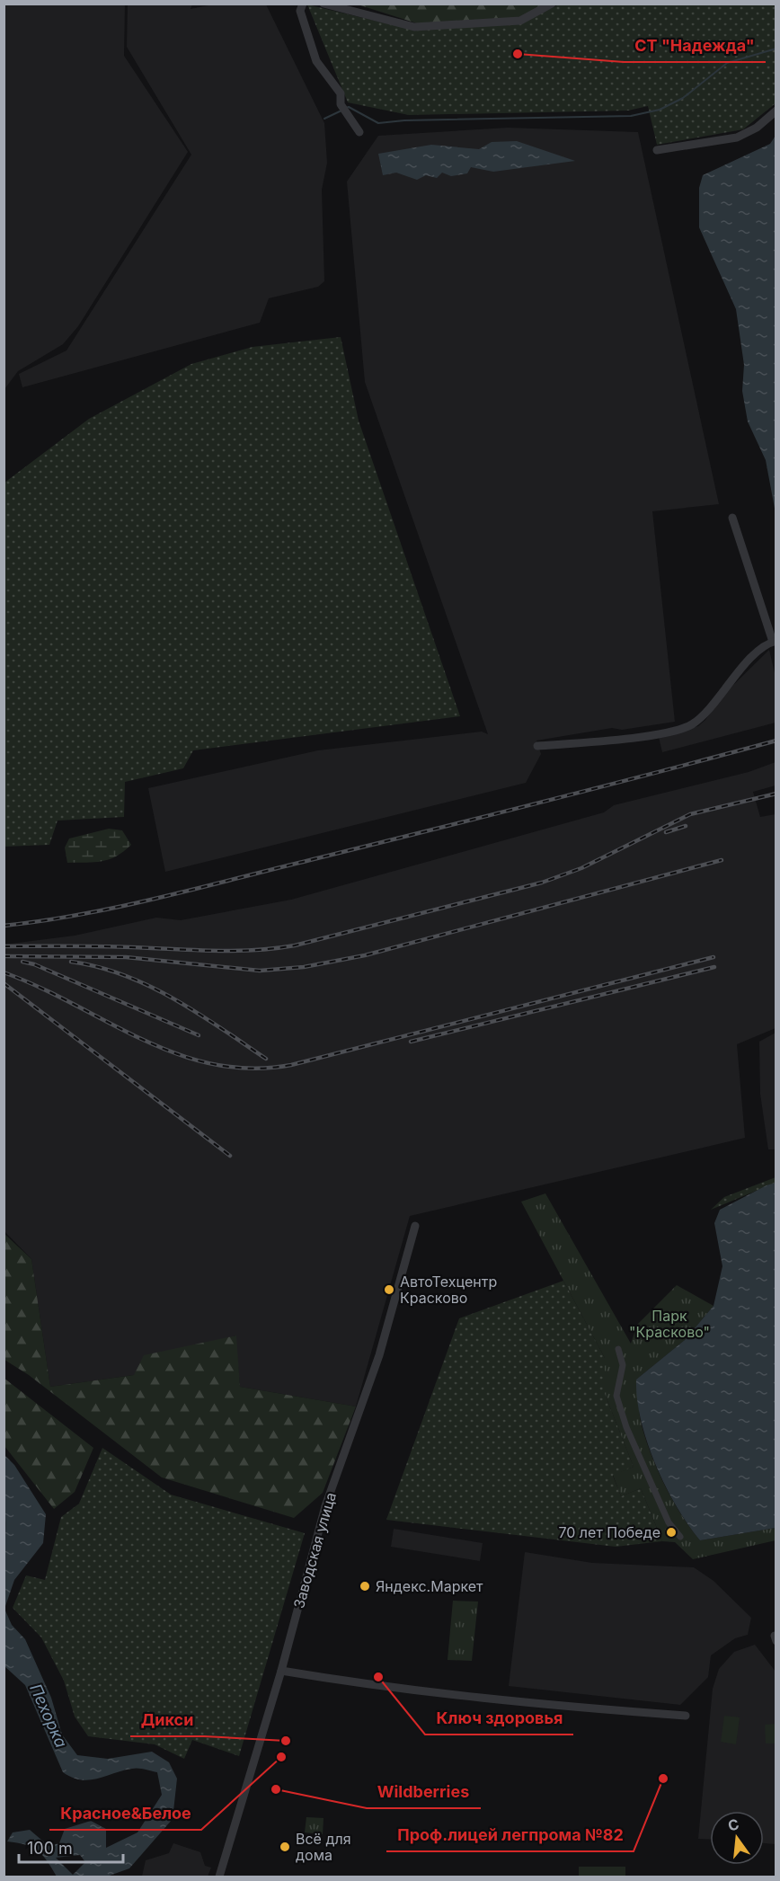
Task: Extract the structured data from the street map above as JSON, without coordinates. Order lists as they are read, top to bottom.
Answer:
{
  "streets": {
    "street": ["Заводская улица"]
  },
  "water": ["Пехорка"],
  "parks": ["Парк \"Красково\""],
  "places": [
    "СТ \"Надежда\"",
    "АвтоТехцентр Красково",
    "70 лет Победе",
    "Яндекс.Маркет",
    "Ключ здоровья",
    "Дикси",
    "Красное&Белое",
    "Проф.лицей легпрома №82",
    "Wildberries",
    "Всё для дома"
  ],
  "scale_bar": "100 m",
  "north": "top"
}
